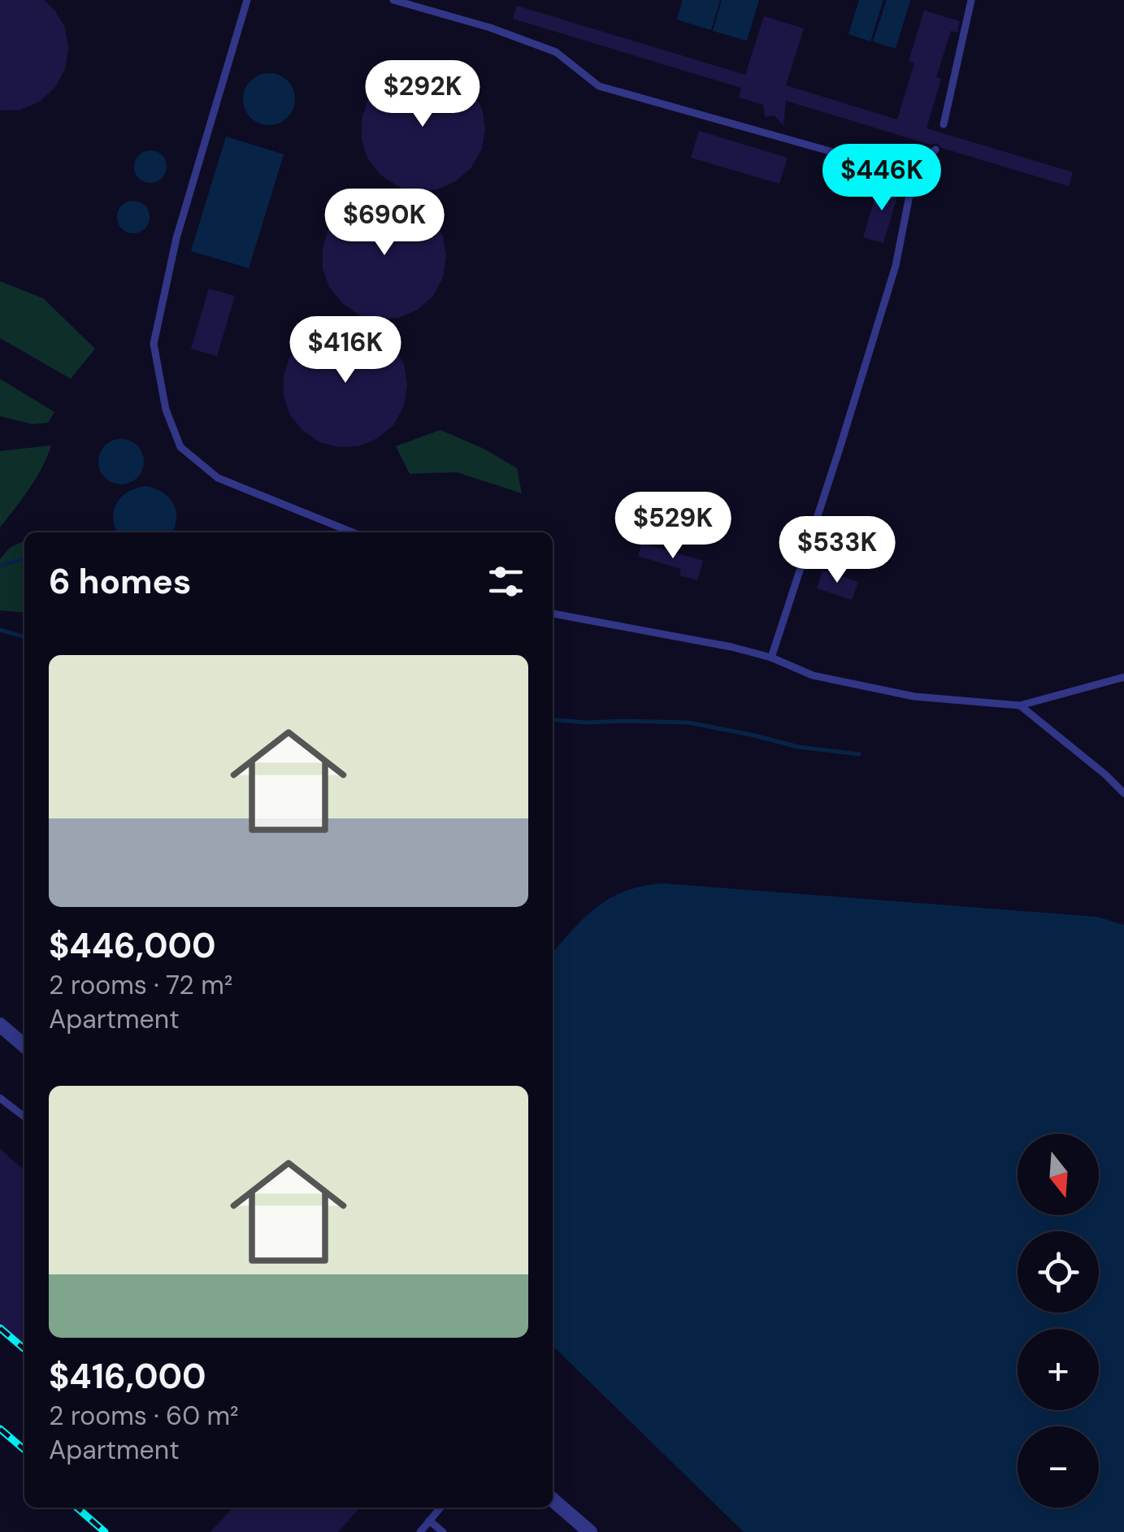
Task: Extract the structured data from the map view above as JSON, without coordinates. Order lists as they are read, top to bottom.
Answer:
{
  "north": "bottom",
  "page": {
    "price": [
      "$292K",
      "$446K",
      "$690K",
      "$416K",
      "$529K",
      "$533K"
    ],
    "heading": "6 homes",
    "list": [
      {
        "name": "$446,000",
        "note": "2 rooms · 72 m² · Apartment"
      },
      {
        "name": "$416,000",
        "note": "2 rooms · 60 m² · Apartment"
      }
    ],
    "map_buttons": ["+", "−"]
  }
}
